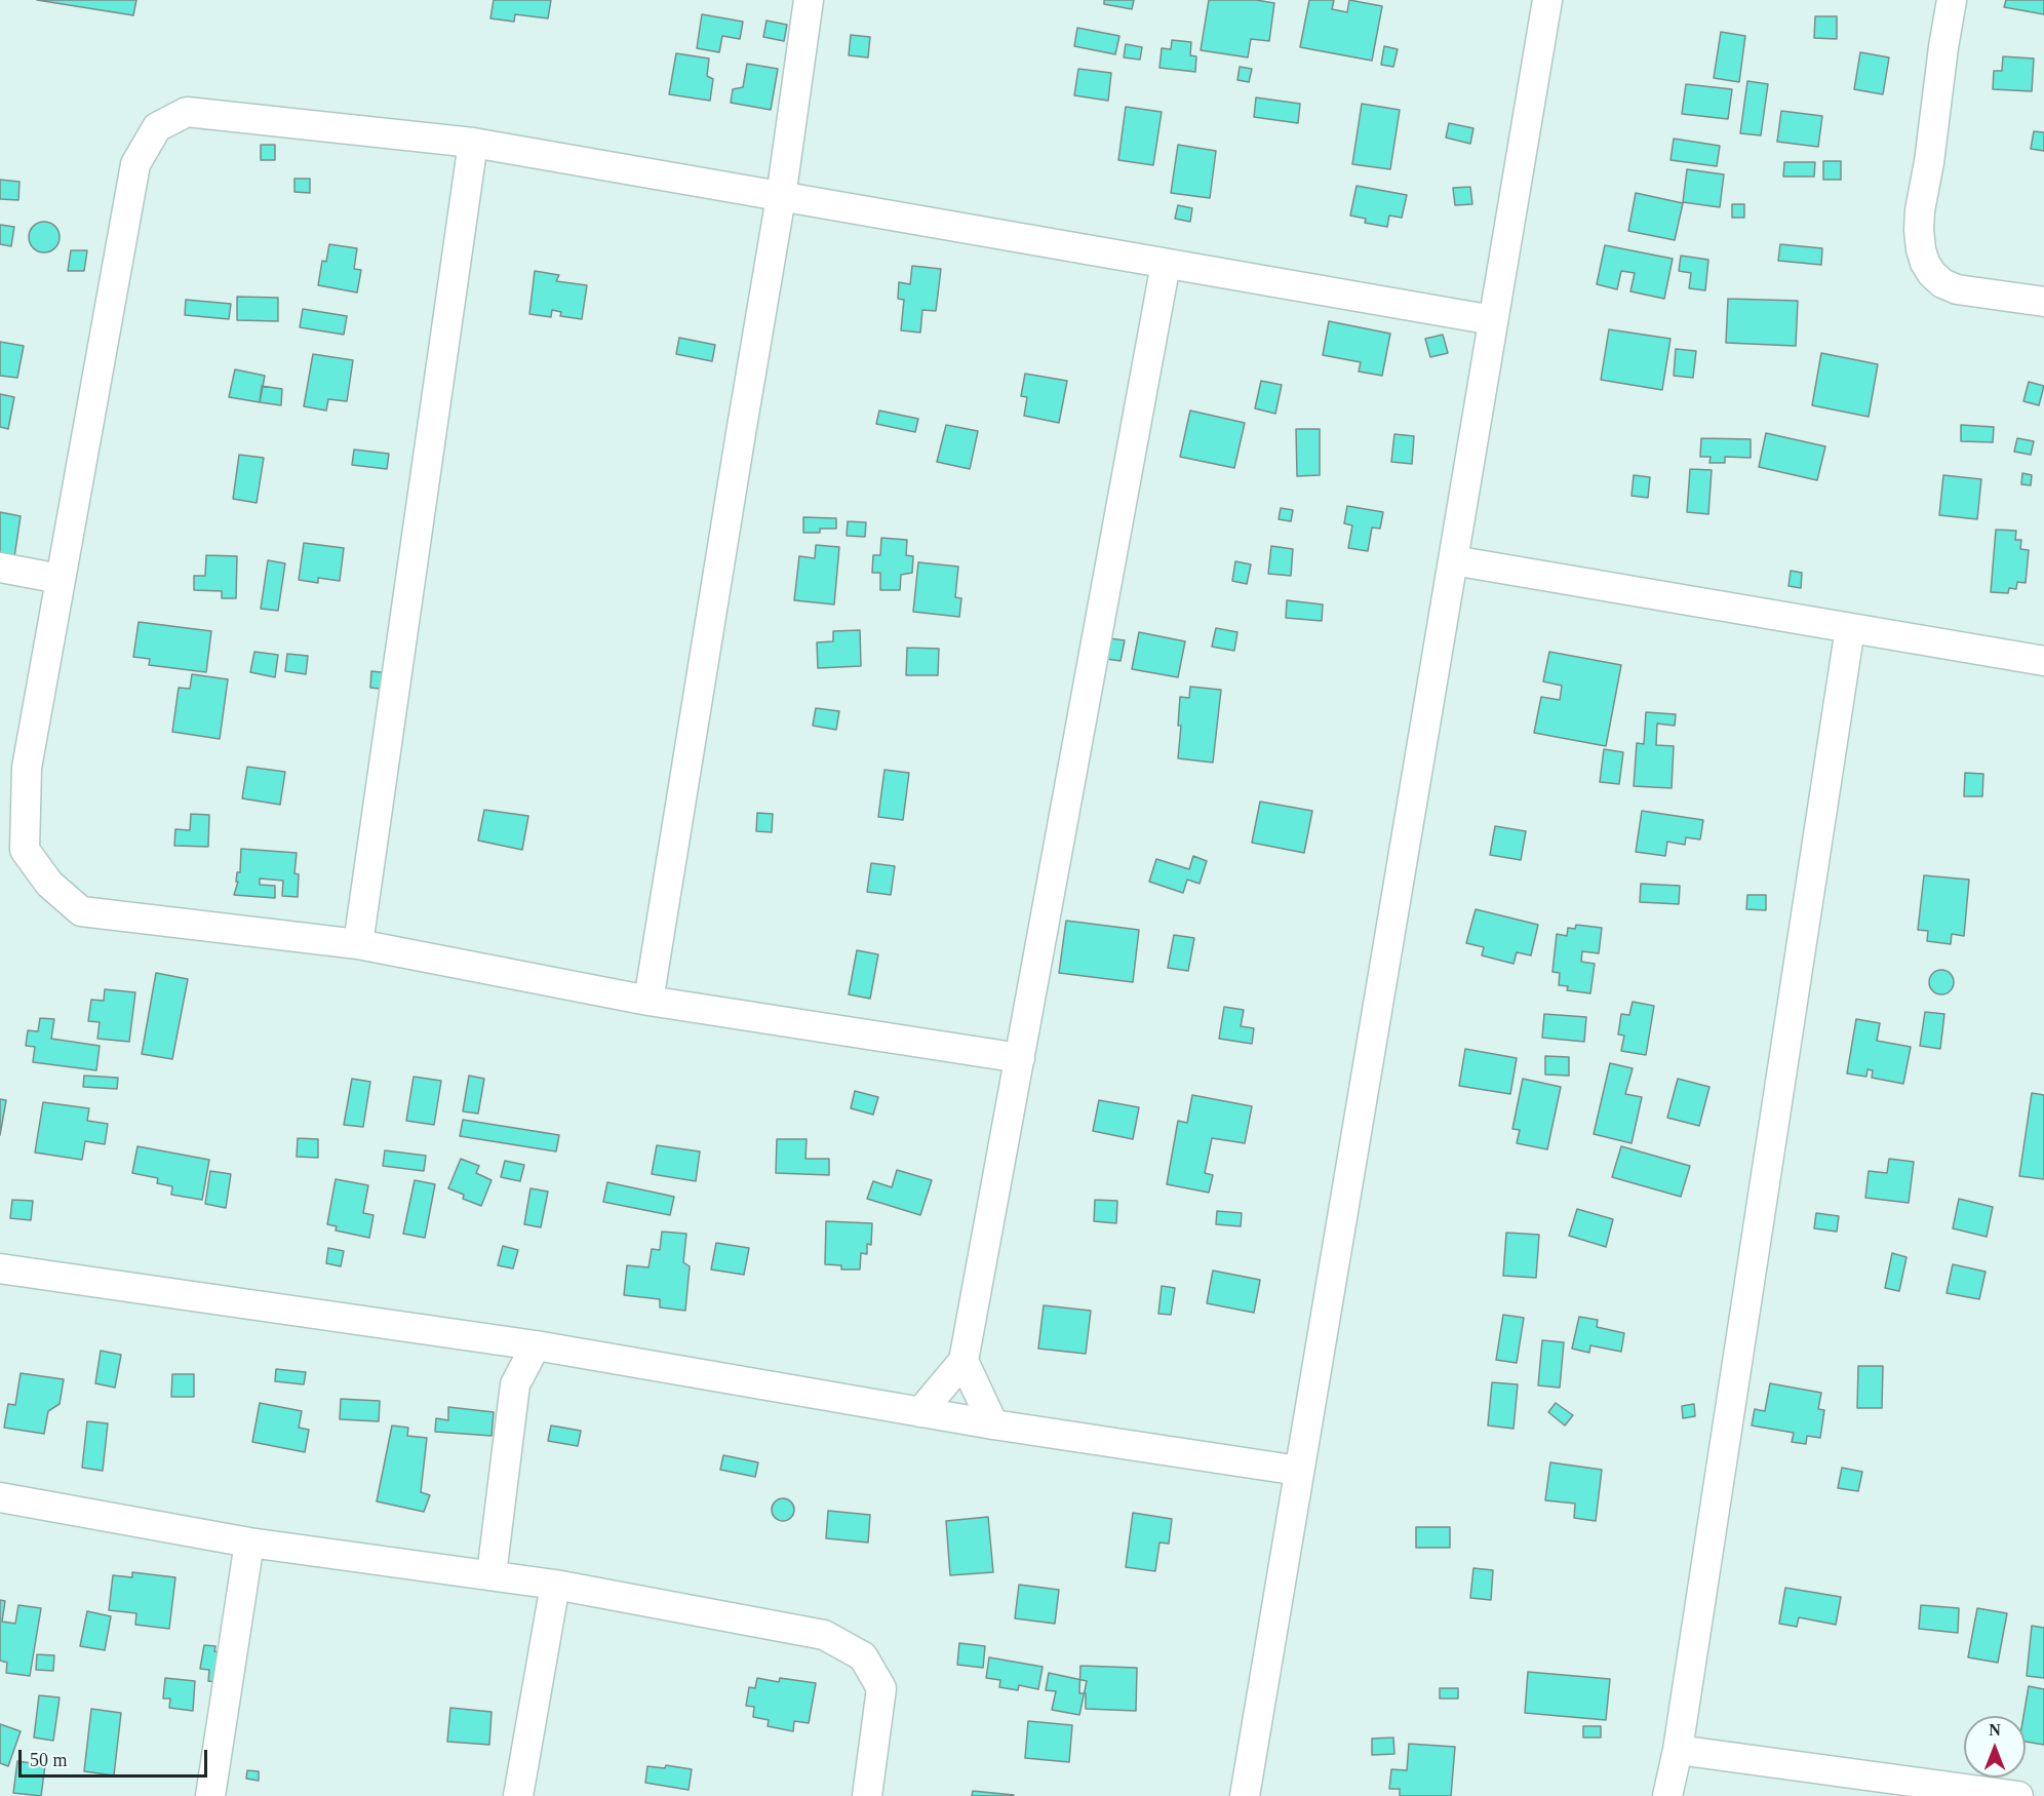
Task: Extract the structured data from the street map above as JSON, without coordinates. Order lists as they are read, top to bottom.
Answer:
{
  "scale_bar": "50 m",
  "north": "top"
}
